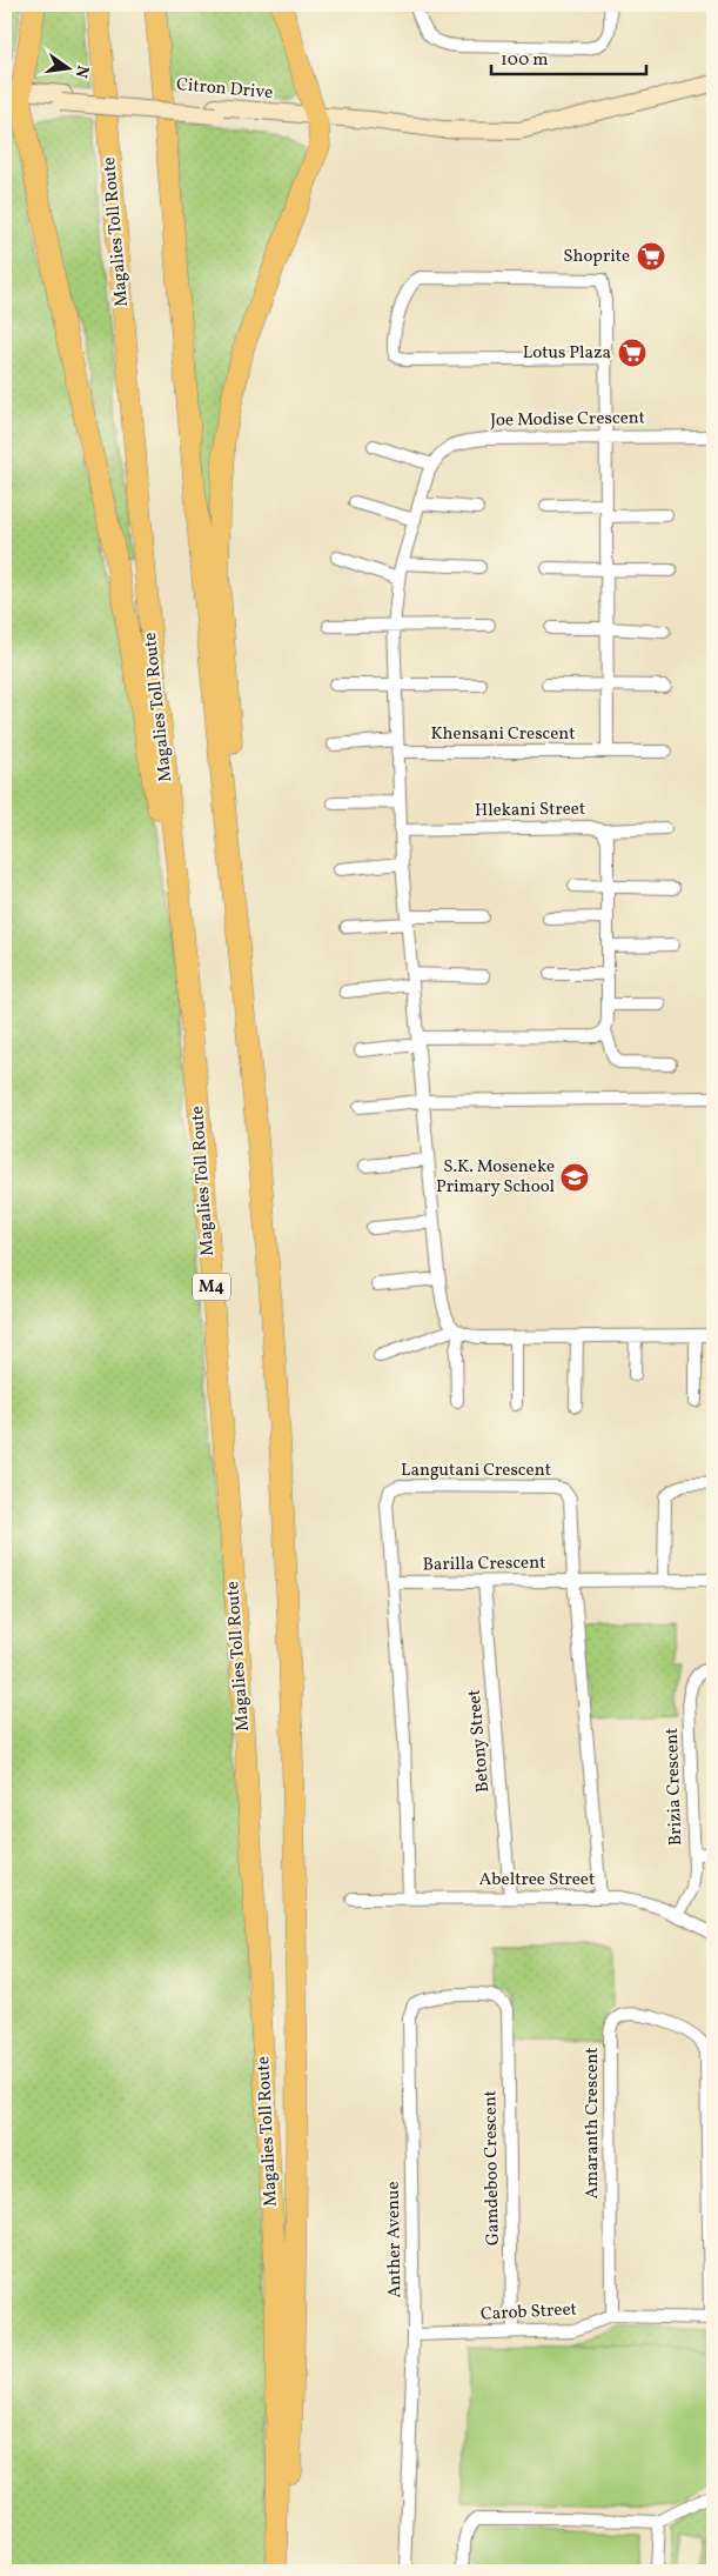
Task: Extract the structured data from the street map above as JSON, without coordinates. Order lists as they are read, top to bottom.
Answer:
{
  "streets": {
    "highway": ["Magalies Toll Route", "M4"],
    "street": [
      "Citron Drive",
      "Joe Modise Crescent",
      "Khensani Crescent",
      "Hlekani Street",
      "Langutani Crescent",
      "Barilla Crescent",
      "Betony Street",
      "Brizia Crescent",
      "Abeltree Street",
      "Amaranth Crescent",
      "Gamdeboo Crescent",
      "Anther Avenue",
      "Carob Street"
    ]
  },
  "crossings": [
    ["Langutani Crescent", "Barilla Crescent"],
    ["Barilla Crescent", "Betony Street"],
    ["Betony Street", "Abeltree Street"],
    ["Brizia Crescent", "Abeltree Street"],
    ["Amaranth Crescent", "Carob Street"],
    ["Gamdeboo Crescent", "Anther Avenue"],
    ["Gamdeboo Crescent", "Carob Street"],
    ["Anther Avenue", "Carob Street"]
  ],
  "places": {
    "supermarket": ["Shoprite", "Lotus Plaza"],
    "school or university": ["S.K. Moseneke Primary School"]
  },
  "scale_bar": "100 m",
  "north": "right"
}
